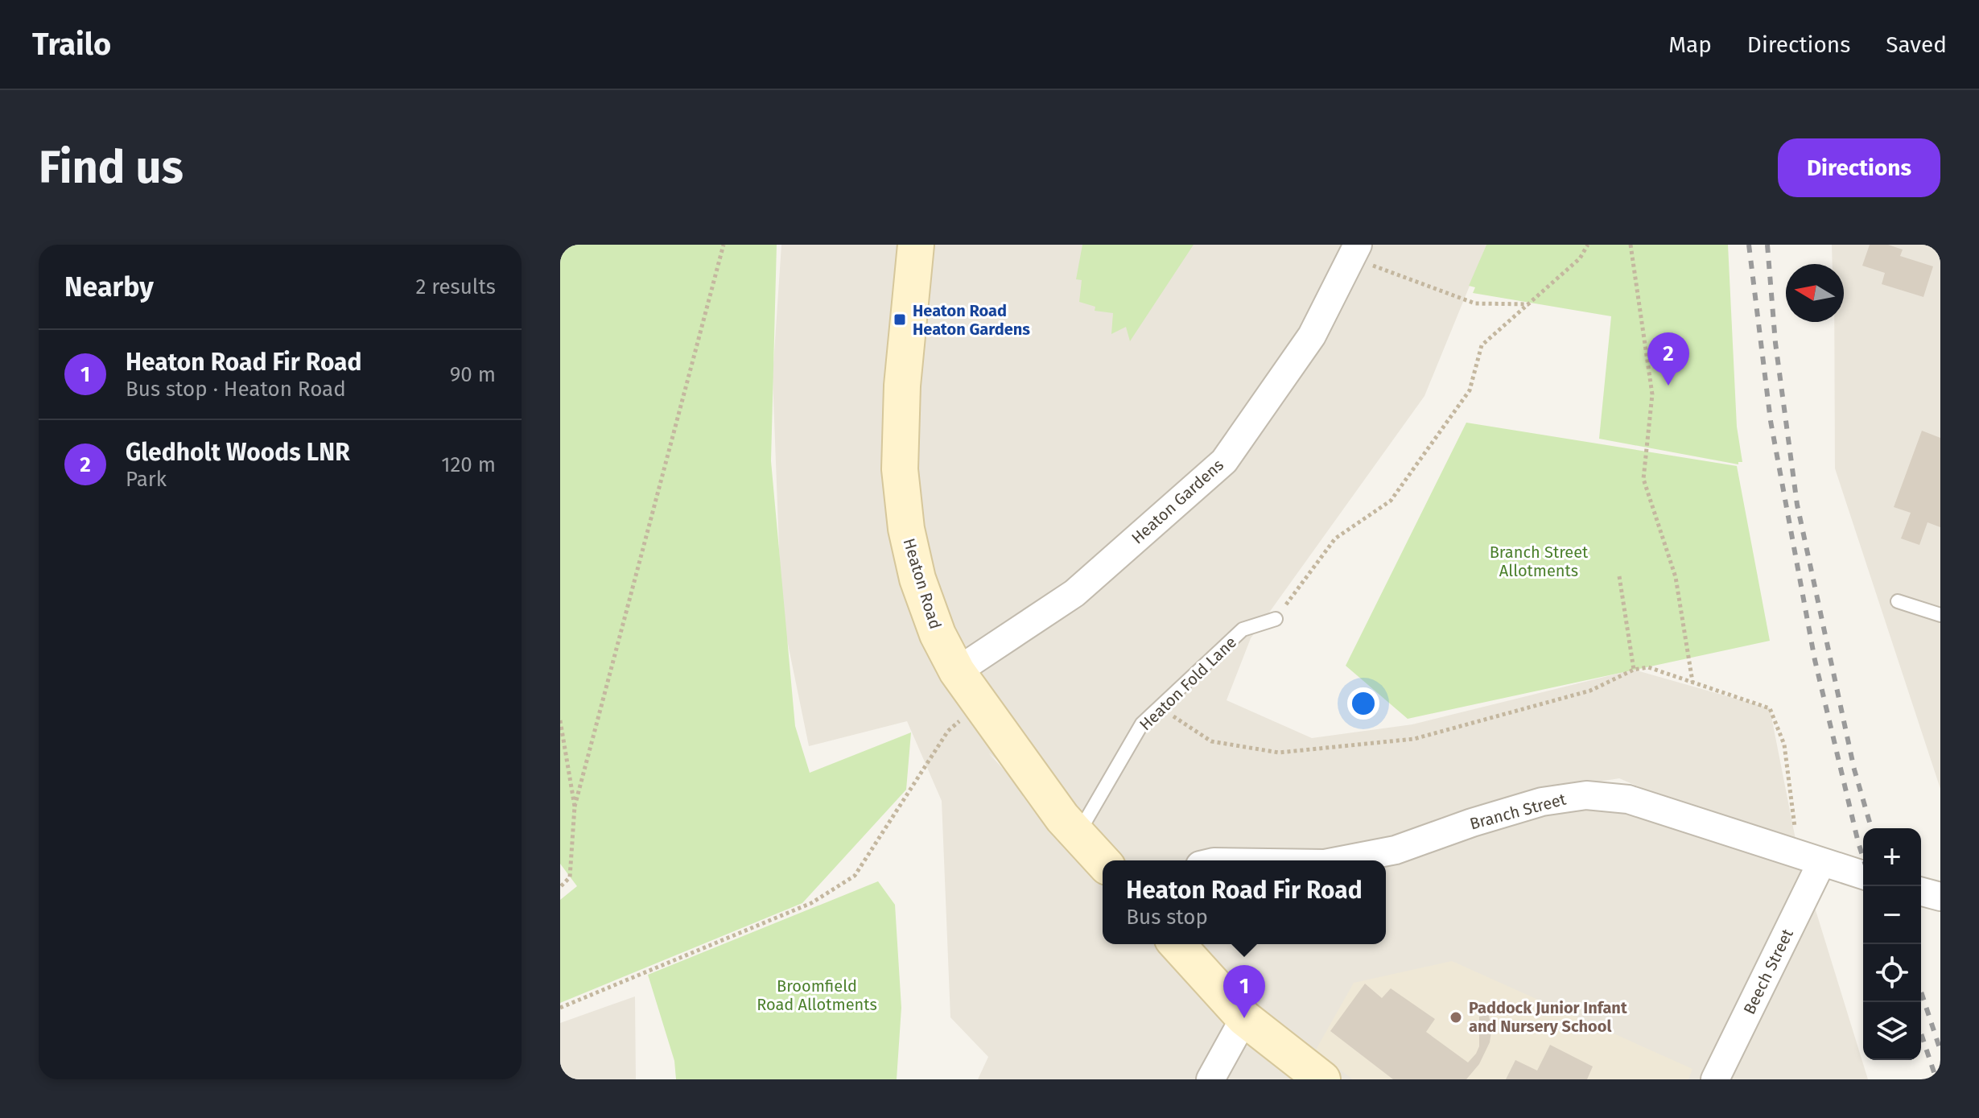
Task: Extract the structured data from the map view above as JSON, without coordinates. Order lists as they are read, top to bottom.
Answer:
{
  "streets": {
    "street": [
      "Heaton Gardens",
      "Heaton Road",
      "Branch Street",
      "Beech Street"
    ],
    "lane": ["Heaton Fold Lane"]
  },
  "crossings": [
    ["Heaton Gardens", "Heaton Road"],
    ["Heaton Road", "Heaton Fold Lane"],
    ["Branch Street", "Beech Street"]
  ],
  "parks": ["Branch Street Allotments", "Broomfield Road Allotments"],
  "places": {
    "transit": ["Heaton Road Heaton Gardens"],
    "other": ["Paddock Junior Infant and Nursery School"]
  },
  "north": "left",
  "page": {
    "header": "Trailo",
    "nav": ["Map", "Directions", "Saved"],
    "buttons": "Directions",
    "title": "Find us",
    "heading": ["Nearby", "2 results"],
    "list": [
      {
        "mark": "1",
        "name": "Heaton Road Fir Road",
        "note": "Bus stop · Heaton Road",
        "value": "90 m"
      },
      {
        "mark": "2",
        "name": "Gledholt Woods LNR",
        "note": "Park",
        "value": "120 m"
      }
    ],
    "pins": ["2", "1"],
    "map_buttons": ["+", "−"],
    "popup": ["Heaton Road Fir Road", "Bus stop"]
  }
}
